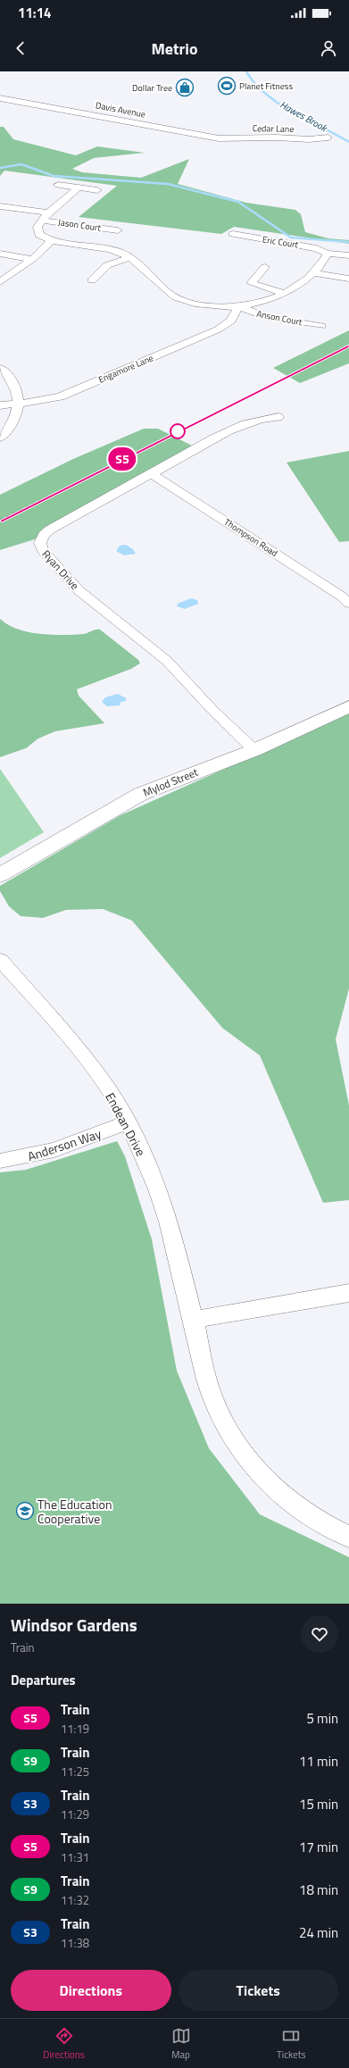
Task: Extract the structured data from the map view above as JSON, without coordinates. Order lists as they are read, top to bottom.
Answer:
{
  "streets": {
    "street": [
      "Davis Avenue",
      "Cedar Lane",
      "Jason Court",
      "Eric Court",
      "Anson Court",
      "Engamore Lane",
      "Thompson Road",
      "Ryan Drive",
      "Mylod Street",
      "Endean Drive",
      "Anderson Way"
    ]
  },
  "crossings": [
    ["Davis Avenue", "Cedar Lane"],
    ["Anson Court", "Engamore Lane"],
    ["Thompson Road", "Ryan Drive"],
    ["Ryan Drive", "Mylod Street"],
    ["Endean Drive", "Anderson Way"]
  ],
  "water": ["Hawes Brook"],
  "places": {
    "sports": ["Planet Fitness"],
    "shop": ["Dollar Tree"],
    "school or university": ["The Education Cooperative"]
  },
  "page": {
    "status": "11:14",
    "header": "Metrio",
    "on_map": "S5",
    "heading": [
      ["Windsor Gardens", "Train"],
      "Departures"
    ],
    "list": [
      {
        "mark": "S5",
        "name": "Train",
        "note": "11:19",
        "value": "5 min"
      },
      {
        "mark": "S9",
        "name": "Train",
        "note": "11:25",
        "value": "11 min"
      },
      {
        "mark": "S3",
        "name": "Train",
        "note": "11:29",
        "value": "15 min"
      },
      {
        "mark": "S5",
        "name": "Train",
        "note": "11:31",
        "value": "17 min"
      },
      {
        "mark": "S9",
        "name": "Train",
        "note": "11:32",
        "value": "18 min"
      },
      {
        "mark": "S3",
        "name": "Train",
        "note": "11:38",
        "value": "24 min"
      }
    ],
    "buttons": ["Directions", "Tickets"],
    "tabs": ["Directions", "Map", "Tickets"]
  }
}
